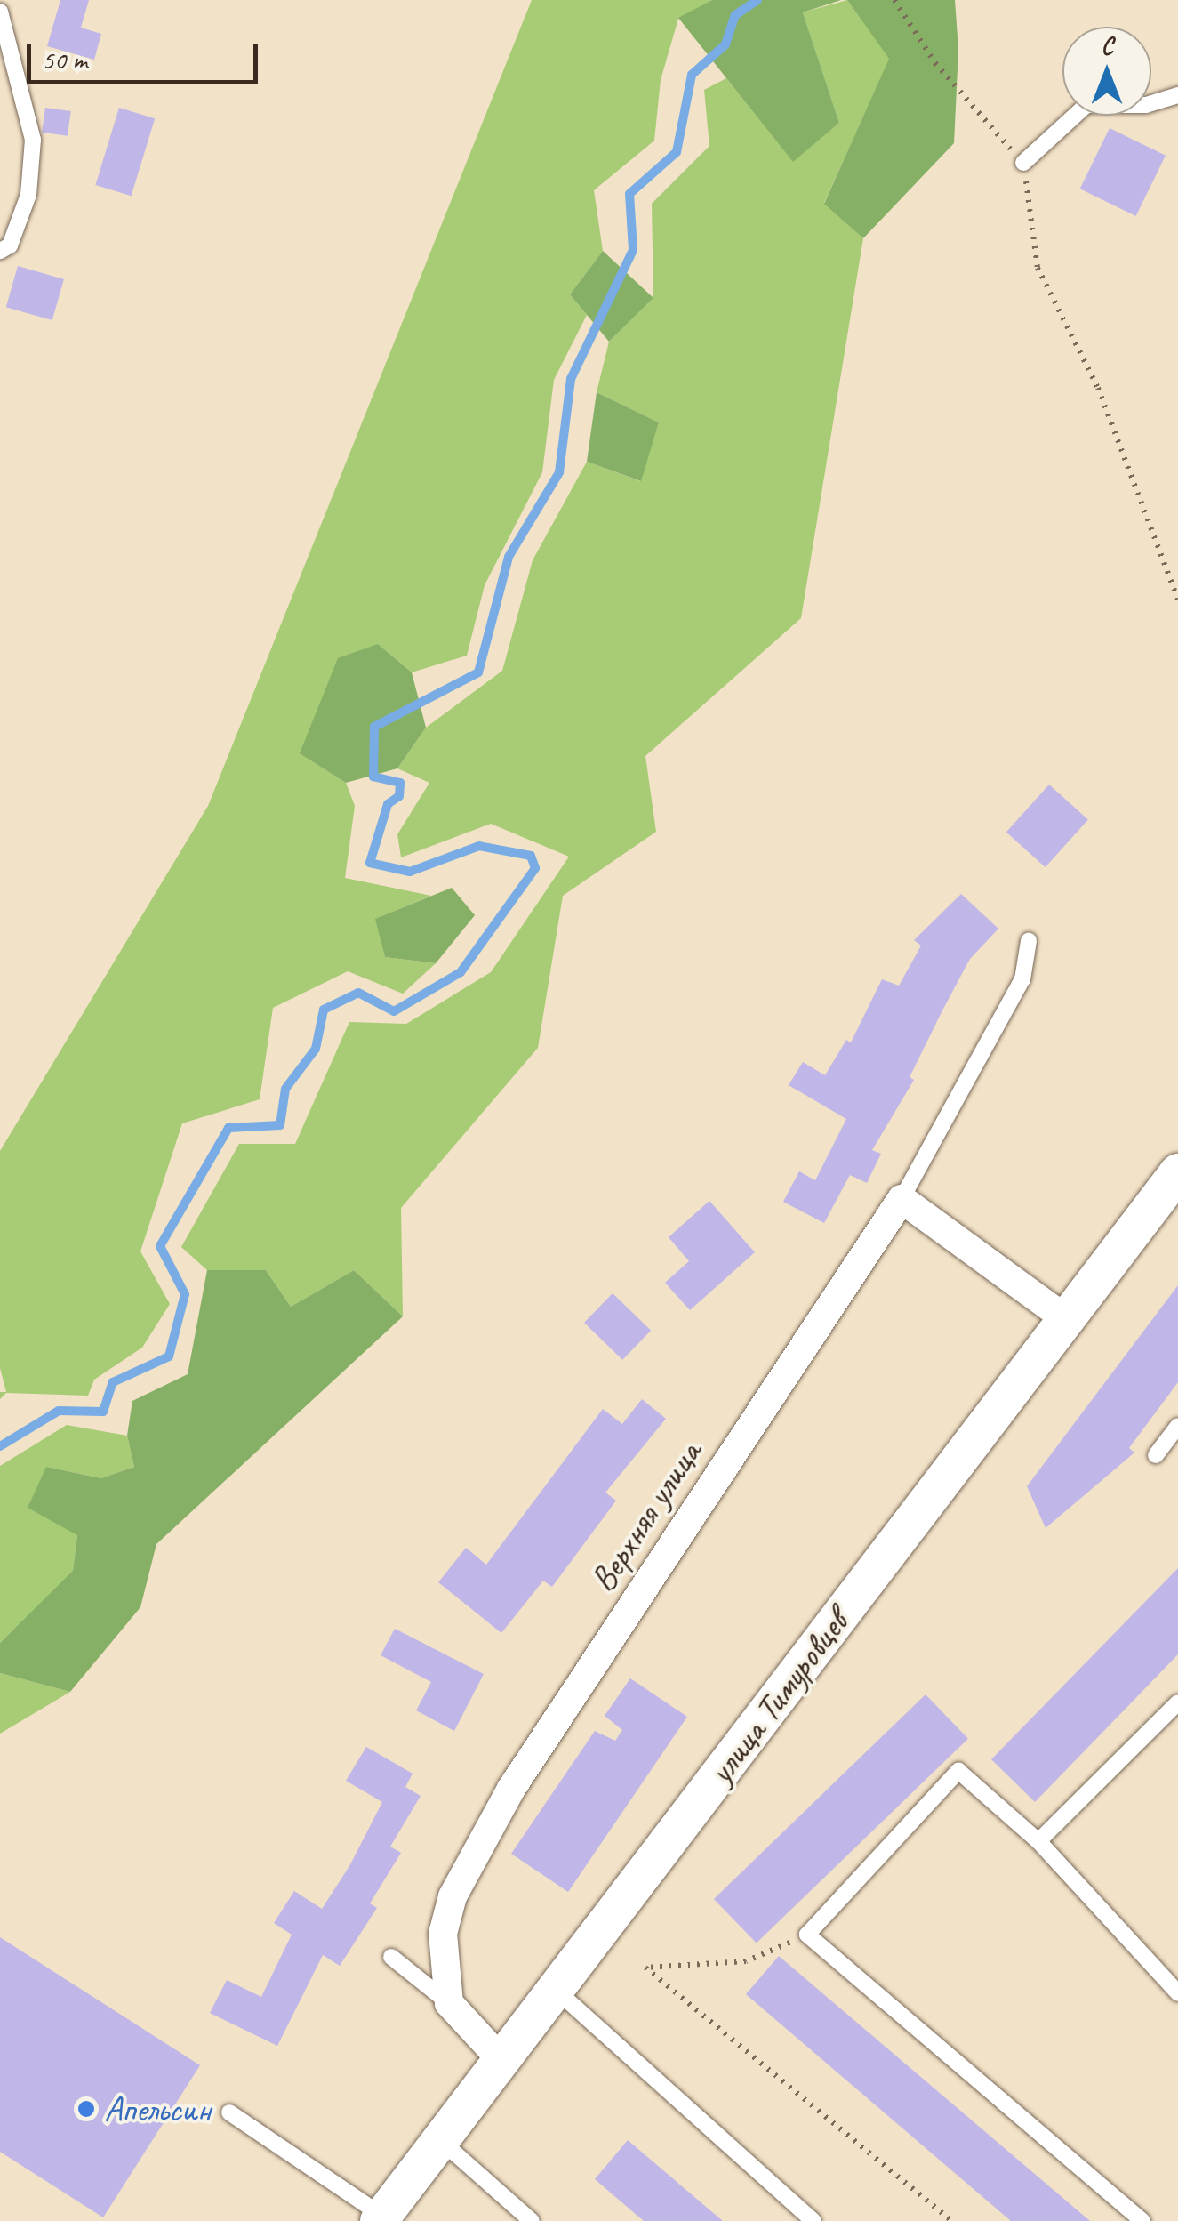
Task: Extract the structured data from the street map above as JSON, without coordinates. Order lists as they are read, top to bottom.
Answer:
{
  "streets": {
    "street": ["Верхняя улица", "улица Тимуровцев"]
  },
  "places": ["Апельсин"],
  "scale_bar": "50 m",
  "north": "top"
}
